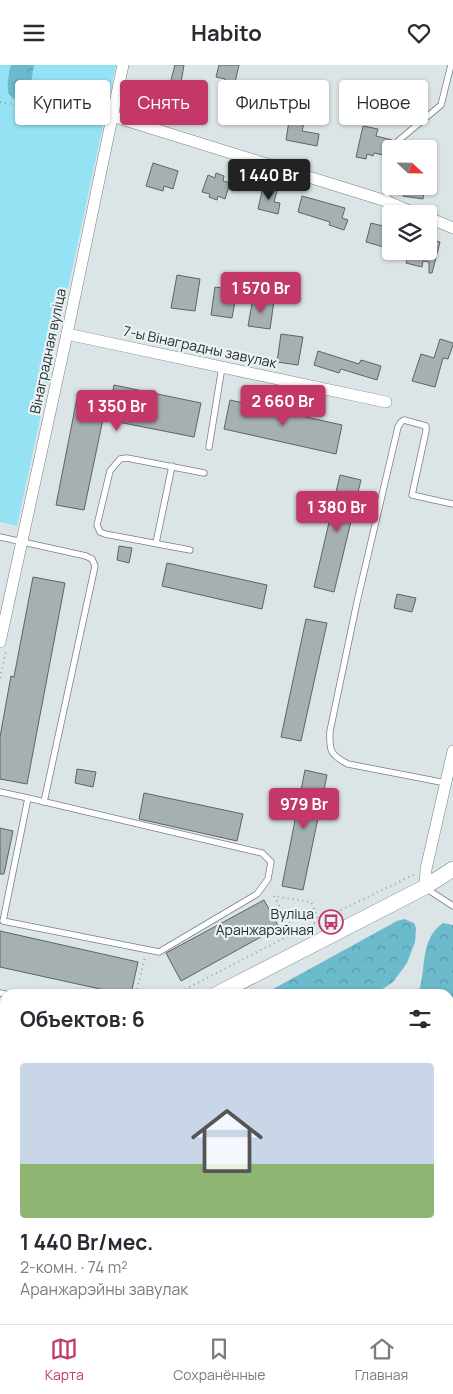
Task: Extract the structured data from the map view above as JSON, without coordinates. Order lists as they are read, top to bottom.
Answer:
{
  "streets": {
    "street": ["7-ы Вінаградны завулак", "Вінаградная вуліца"]
  },
  "crossings": [
    ["7-ы Вінаградны завулак", "Вінаградная вуліца"]
  ],
  "places": {
    "bus stop": ["Вуліца Аранжарэйная"]
  },
  "north": "right",
  "page": {
    "header": "Habito",
    "chip": [
      "Купить",
      "Снять",
      "Фильтры",
      "Новое"
    ],
    "price": [
      "1 440 Br",
      "1 570 Br",
      "2 660 Br",
      "1 350 Br",
      "1 380 Br",
      "979 Br"
    ],
    "heading": "Объектов: 6",
    "list": [
      {
        "name": "1 440 Br/мес.",
        "note": "2-комн. · 74 m² · Аранжарэйны завулак"
      }
    ],
    "tabs": ["Карта", "Сохранённые", "Главная"]
  }
}
